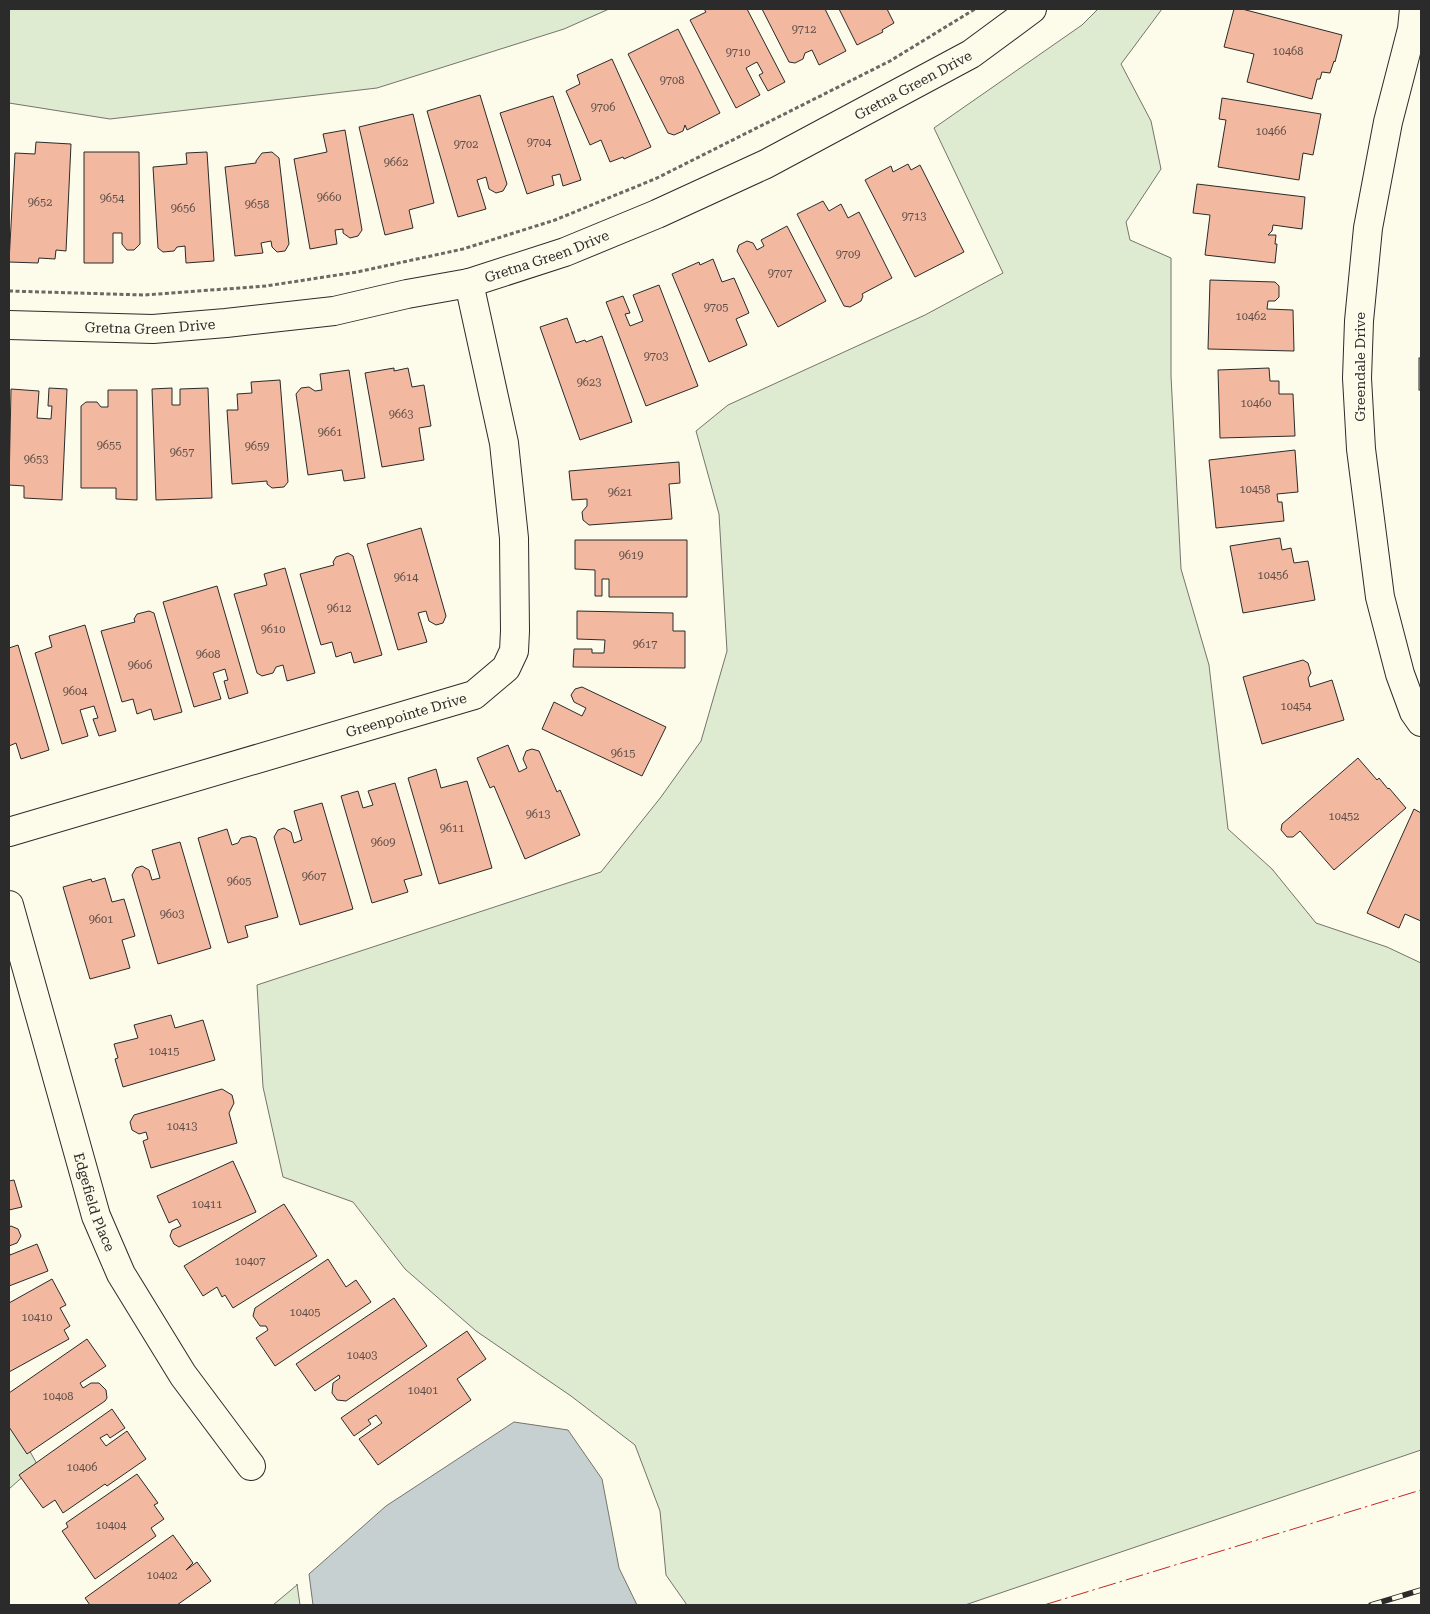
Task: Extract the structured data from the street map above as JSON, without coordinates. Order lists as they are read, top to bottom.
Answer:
{
  "streets": {
    "street": [
      "Gretna Green Drive",
      "Greendale Drive",
      "Greenpointe Drive",
      "Edgefield Place"
    ]
  },
  "crossings": [
    ["Gretna Green Drive", "Greenpointe Drive"]
  ],
  "house_numbers": [
    "9712",
    "10468",
    "9710",
    "9708",
    "9706",
    "10466",
    "9704",
    "9702",
    "9662",
    "9660",
    "9654",
    "9652",
    "9658",
    "9656",
    "9713",
    "9709",
    "9707",
    "9705",
    "10462",
    "9703",
    "9623",
    "10460",
    "9663",
    "9661",
    "9655",
    "9659",
    "9657",
    "9653",
    "10458",
    "9621",
    "9619",
    "10456",
    "9614",
    "9612",
    "9610",
    "9617",
    "9608",
    "9606",
    "9604",
    "10454",
    "9615",
    "9613",
    "10452",
    "9611",
    "9609",
    "9607",
    "9605",
    "9603",
    "9601",
    "10415",
    "10413",
    "10411",
    "10407",
    "10405",
    "10410",
    "10403",
    "10401",
    "10408",
    "10406",
    "10404",
    "10402"
  ]
}
